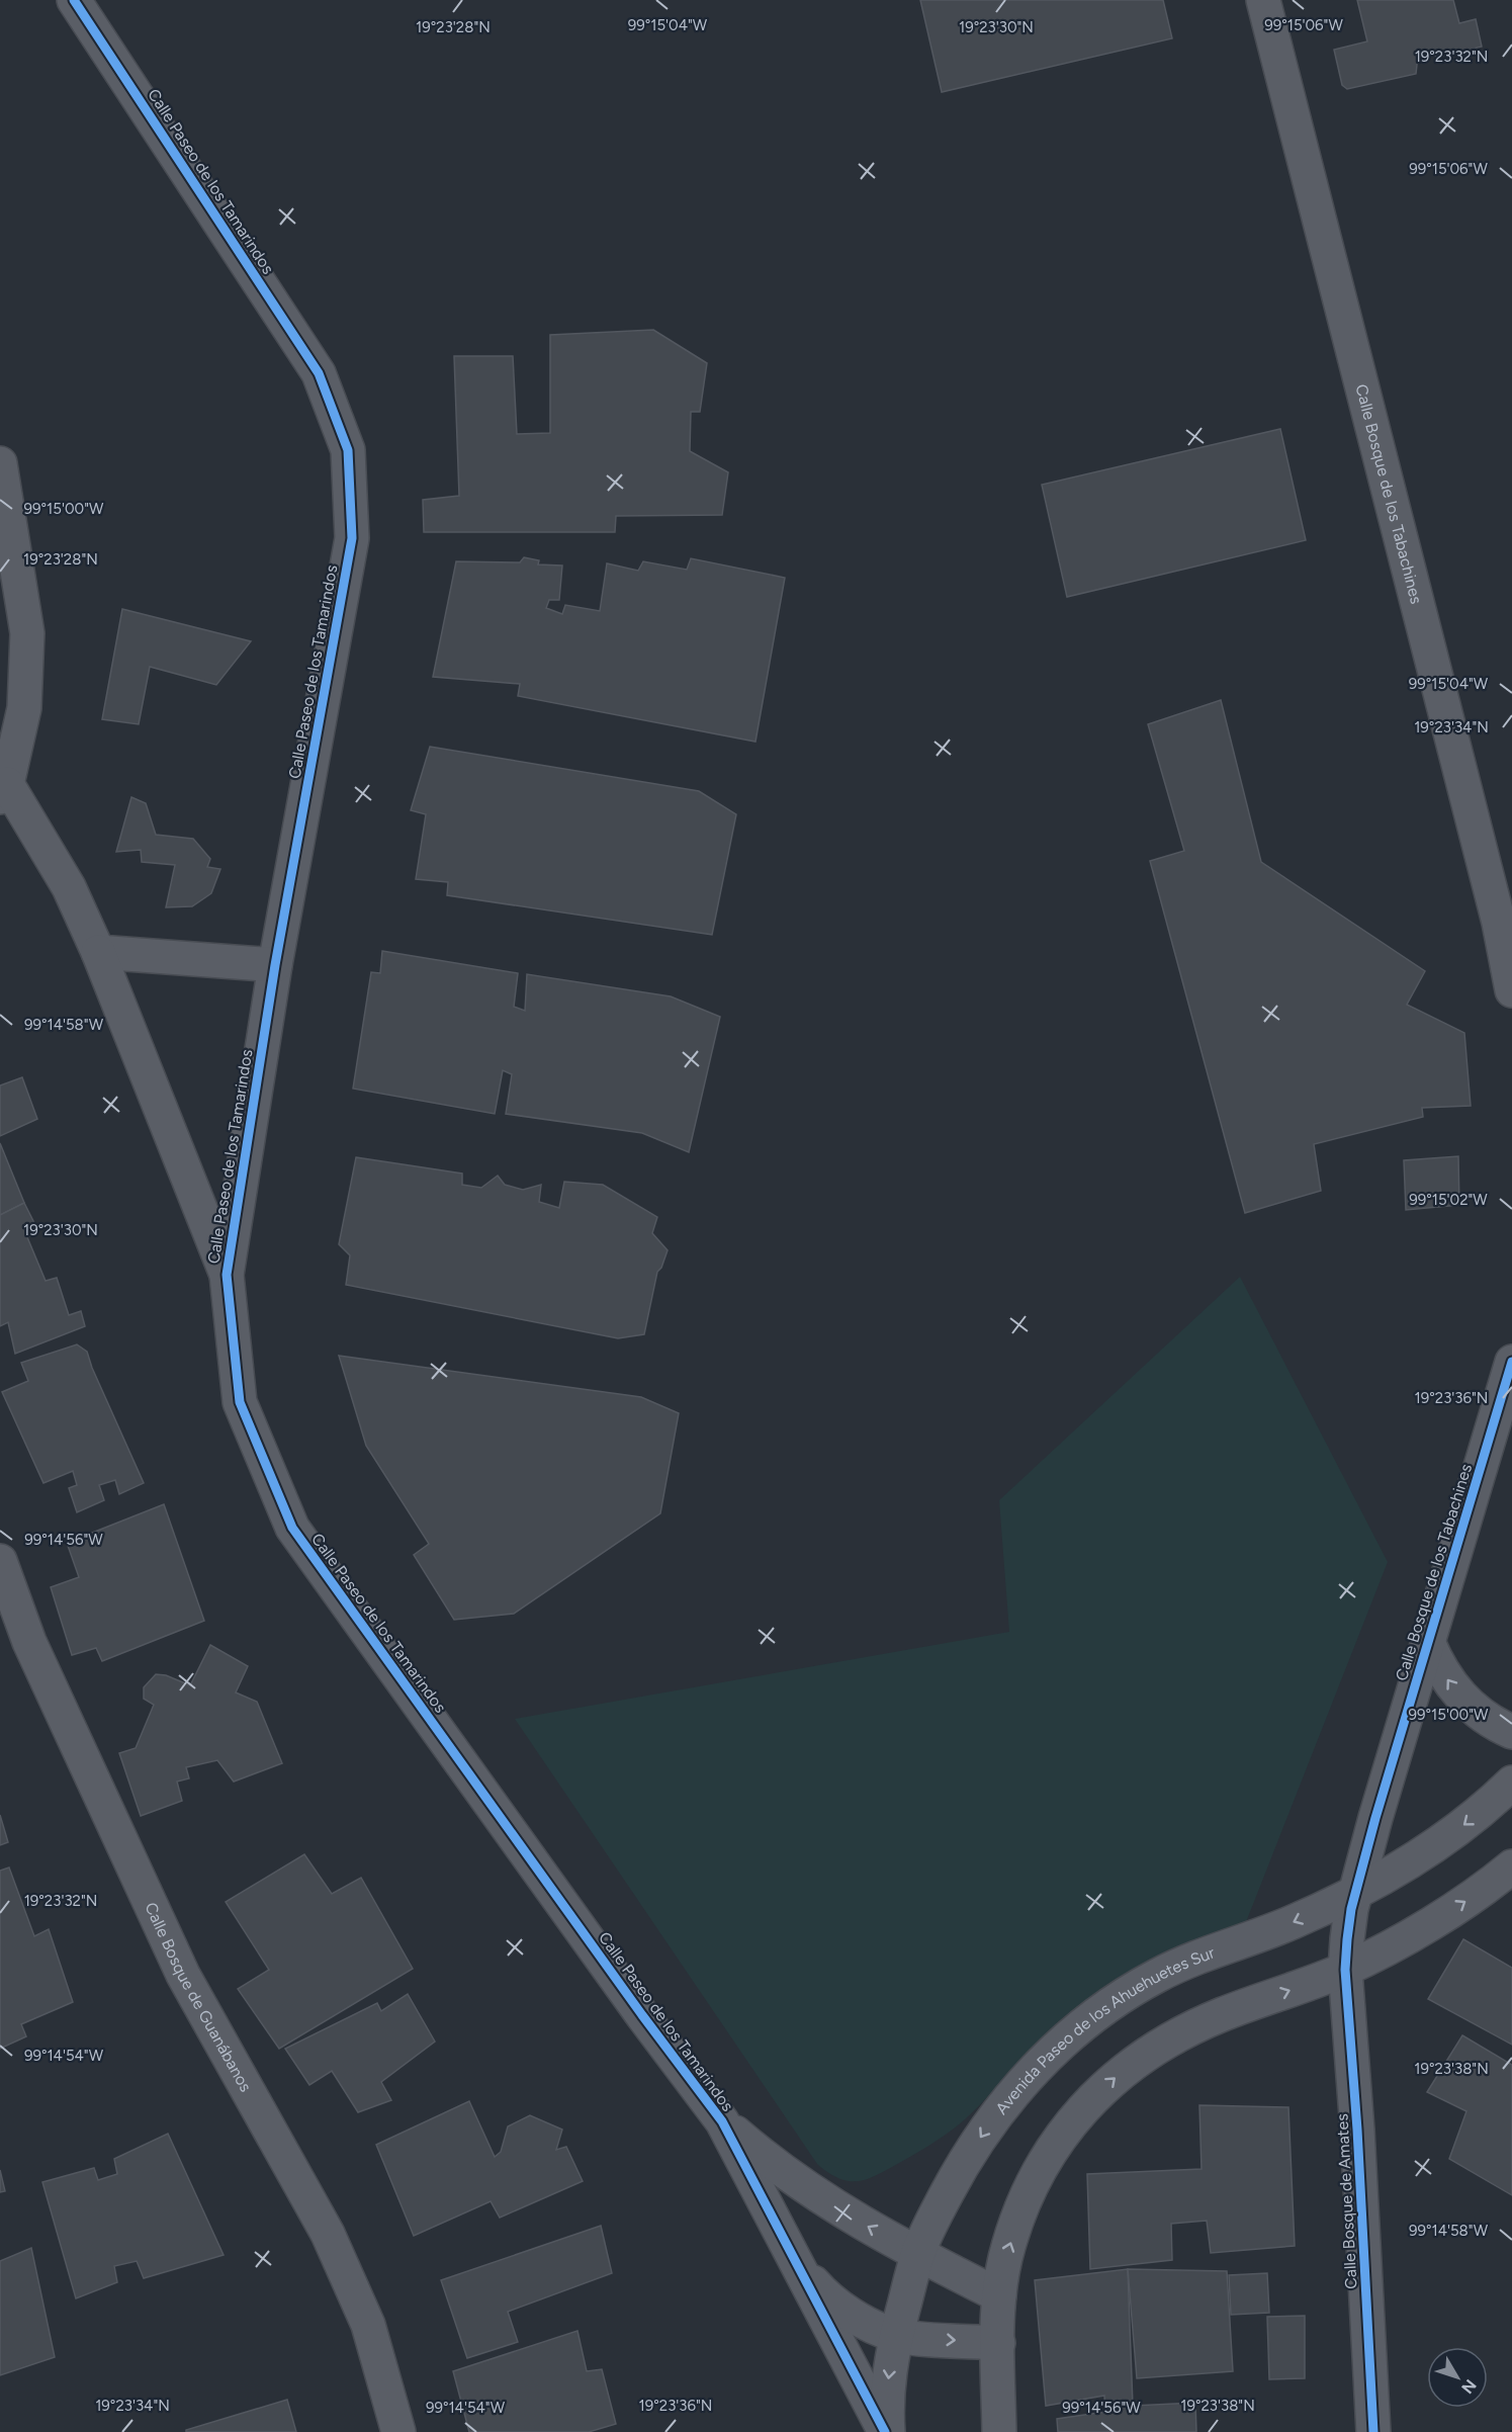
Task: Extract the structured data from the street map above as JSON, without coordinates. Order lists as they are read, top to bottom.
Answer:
{
  "streets": {
    "street": [
      "Calle Paseo de los Tamarindos",
      "Calle Bosque de los Tabachines",
      "Calle Bosque de Guanábanos",
      "Avenida Paseo de los Ahuehuetes Sur",
      "Calle Bosque de Amates"
    ]
  },
  "crossings": [
    ["Calle Paseo de los Tamarindos", "Avenida Paseo de los Ahuehuetes Sur"],
    ["Calle Bosque de los Tabachines", "Avenida Paseo de los Ahuehuetes Sur"],
    ["Calle Bosque de los Tabachines", "Calle Bosque de Amates"]
  ],
  "north": "bottom right",
  "coordinates": [
    "99°15'04\"W",
    "99°15'06\"W",
    "19°23'28\"N",
    "19°23'30\"N",
    "19°23'32\"N",
    "99°15'00\"W",
    "19°23'34\"N",
    "99°14'58\"W",
    "99°15'02\"W",
    "19°23'36\"N",
    "99°14'56\"W",
    "99°14'54\"W",
    "19°23'38\"N"
  ]
}
